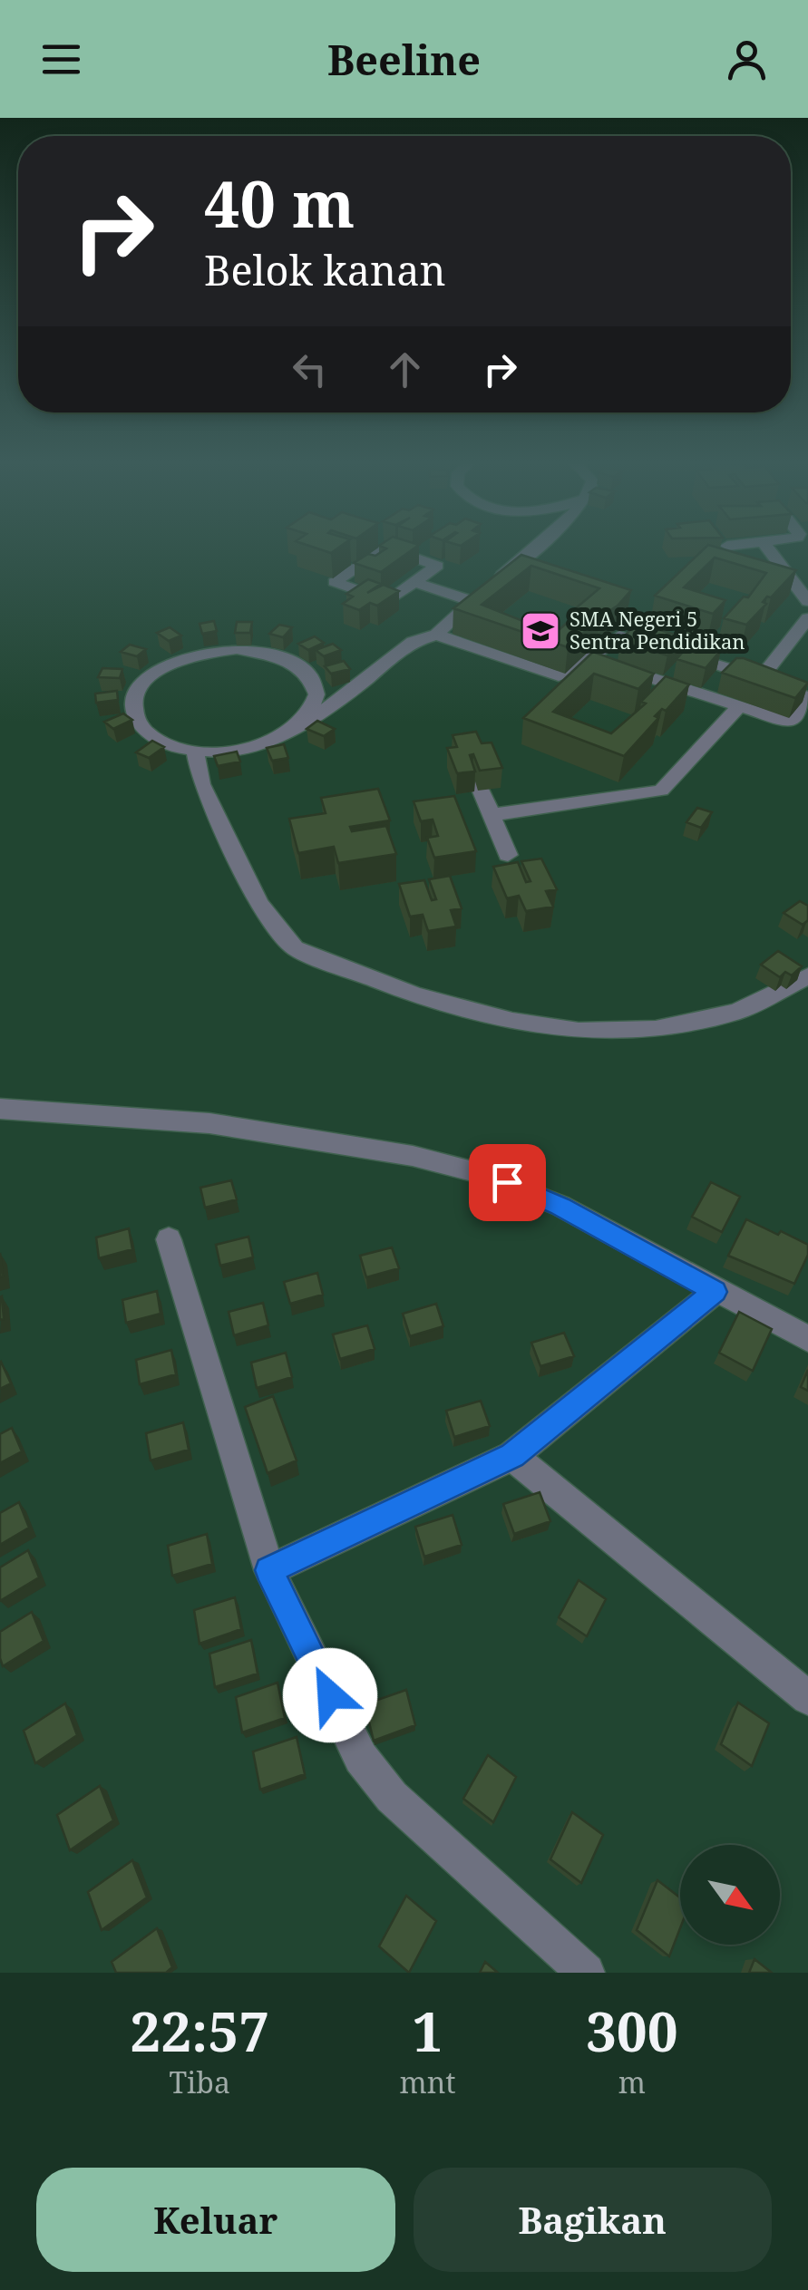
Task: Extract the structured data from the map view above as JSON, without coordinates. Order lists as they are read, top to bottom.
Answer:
{
  "places": {
    "school or university": ["SMA Negeri 5 Sentra Pendidikan"]
  },
  "north": "bottom right",
  "page": {
    "header": "Beeline",
    "turn": ["40 m", "Belok kanan"],
    "eta": [
      "22:57",
      "Tiba",
      "1",
      "mnt",
      "300",
      "m"
    ],
    "buttons": ["Keluar", "Bagikan"]
  }
}
